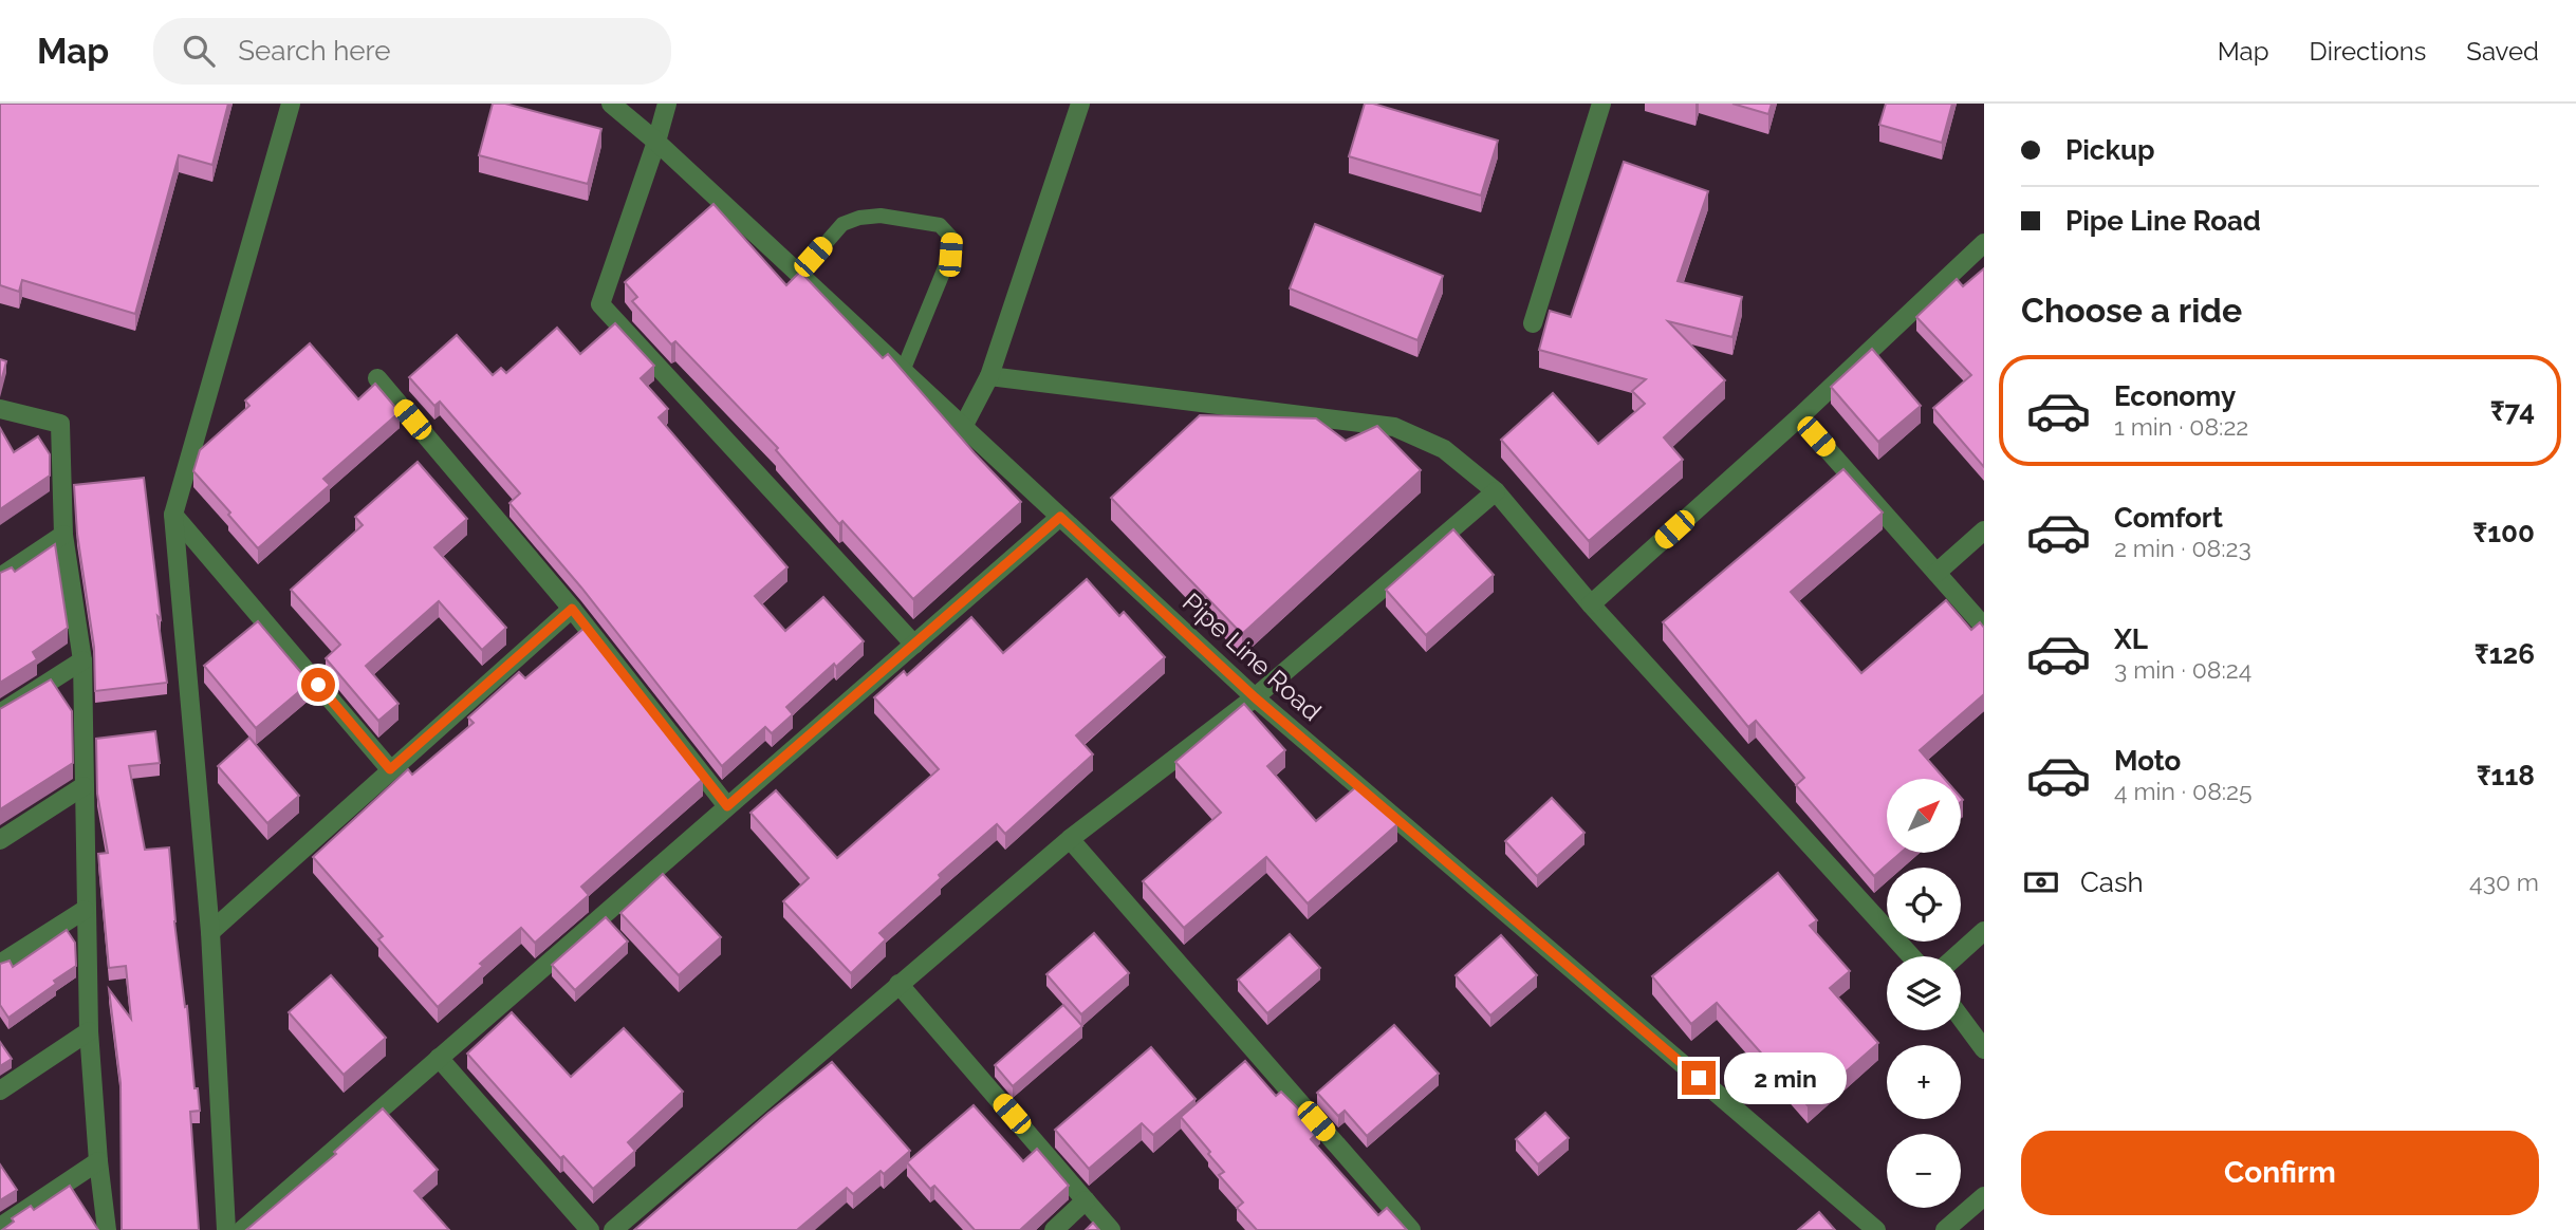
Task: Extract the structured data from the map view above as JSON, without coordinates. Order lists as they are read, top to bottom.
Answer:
{
  "streets": {
    "street": ["Pipe Line Road"]
  },
  "north": "top right",
  "page": {
    "header": "Map",
    "search": "Search here",
    "nav": ["Map", "Directions", "Saved"],
    "banner": ["Pickup", "Pipe Line Road"],
    "heading": "Choose a ride",
    "list": [
      {
        "name": "Economy",
        "note": "1 min · 08:22",
        "value": "₹74"
      },
      {
        "name": "Comfort",
        "note": "2 min · 08:23",
        "value": "₹100"
      },
      {
        "name": "XL",
        "note": "3 min · 08:24",
        "value": "₹126"
      },
      {
        "name": "Moto",
        "note": "4 min · 08:25",
        "value": "₹118"
      }
    ],
    "map_buttons": ["+", "−"],
    "pay": ["Cash", "430 m"],
    "bubble": "2 min",
    "buttons": "Confirm"
  }
}
